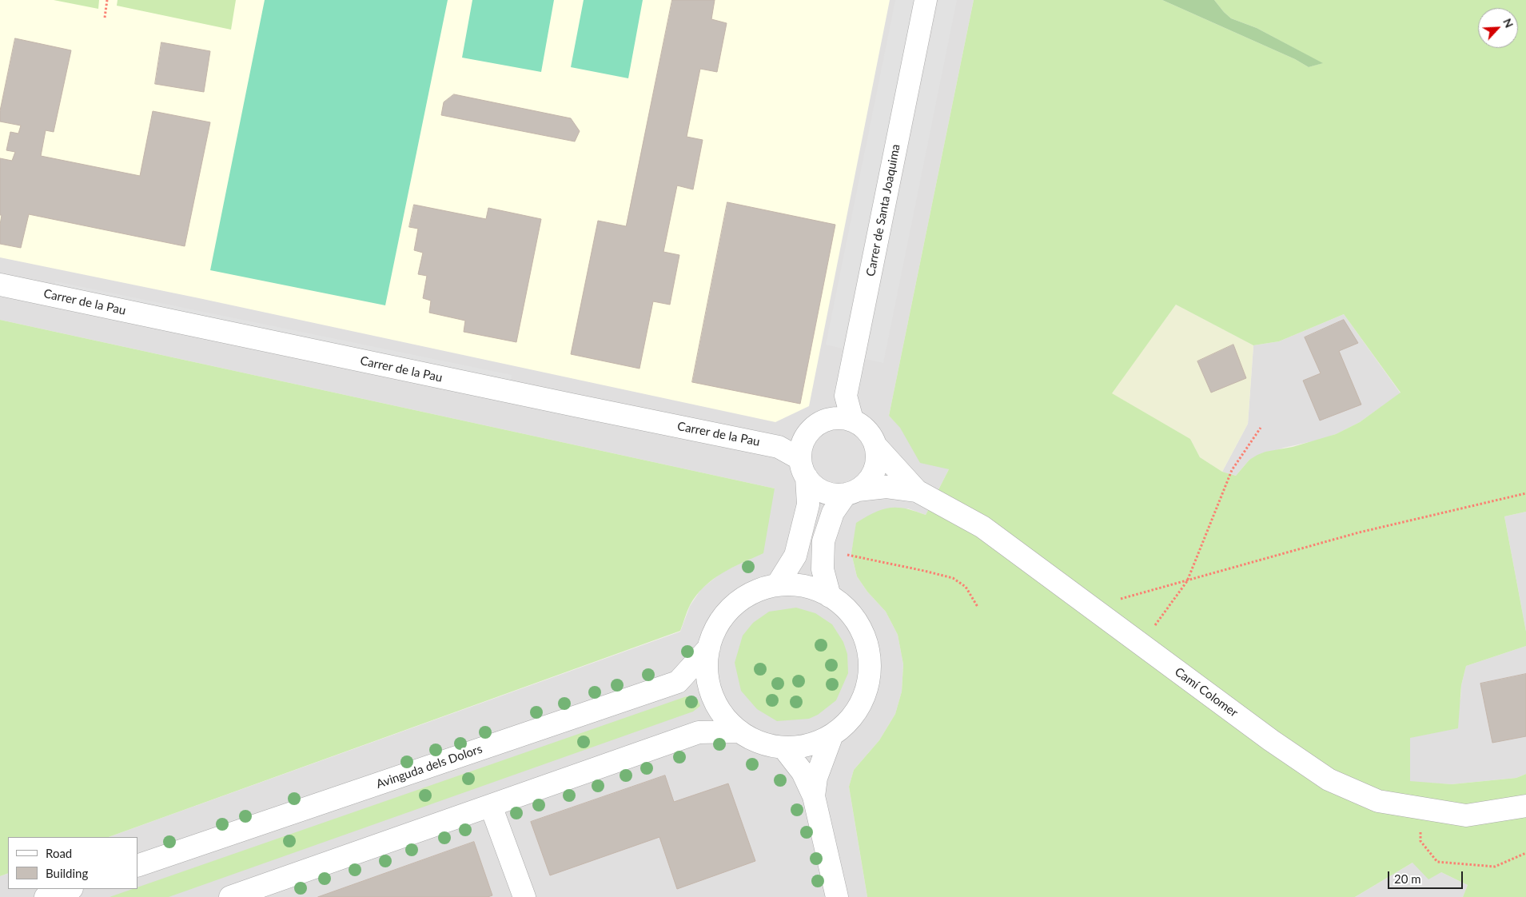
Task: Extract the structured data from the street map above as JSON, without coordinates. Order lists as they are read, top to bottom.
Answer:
{
  "streets": {
    "street": [
      "Carrer de Santa Joaquima",
      "Carrer de la Pau",
      "Camí Colomer",
      "Avinguda dels Dolors"
    ]
  },
  "crossings": [
    ["Carrer de Santa Joaquima", "Carrer de la Pau"],
    ["Carrer de Santa Joaquima", "Camí Colomer"],
    ["Carrer de la Pau", "Camí Colomer"]
  ],
  "legend": ["Road", "Building"],
  "scale_bar": "20 m",
  "north": "top right"
}
